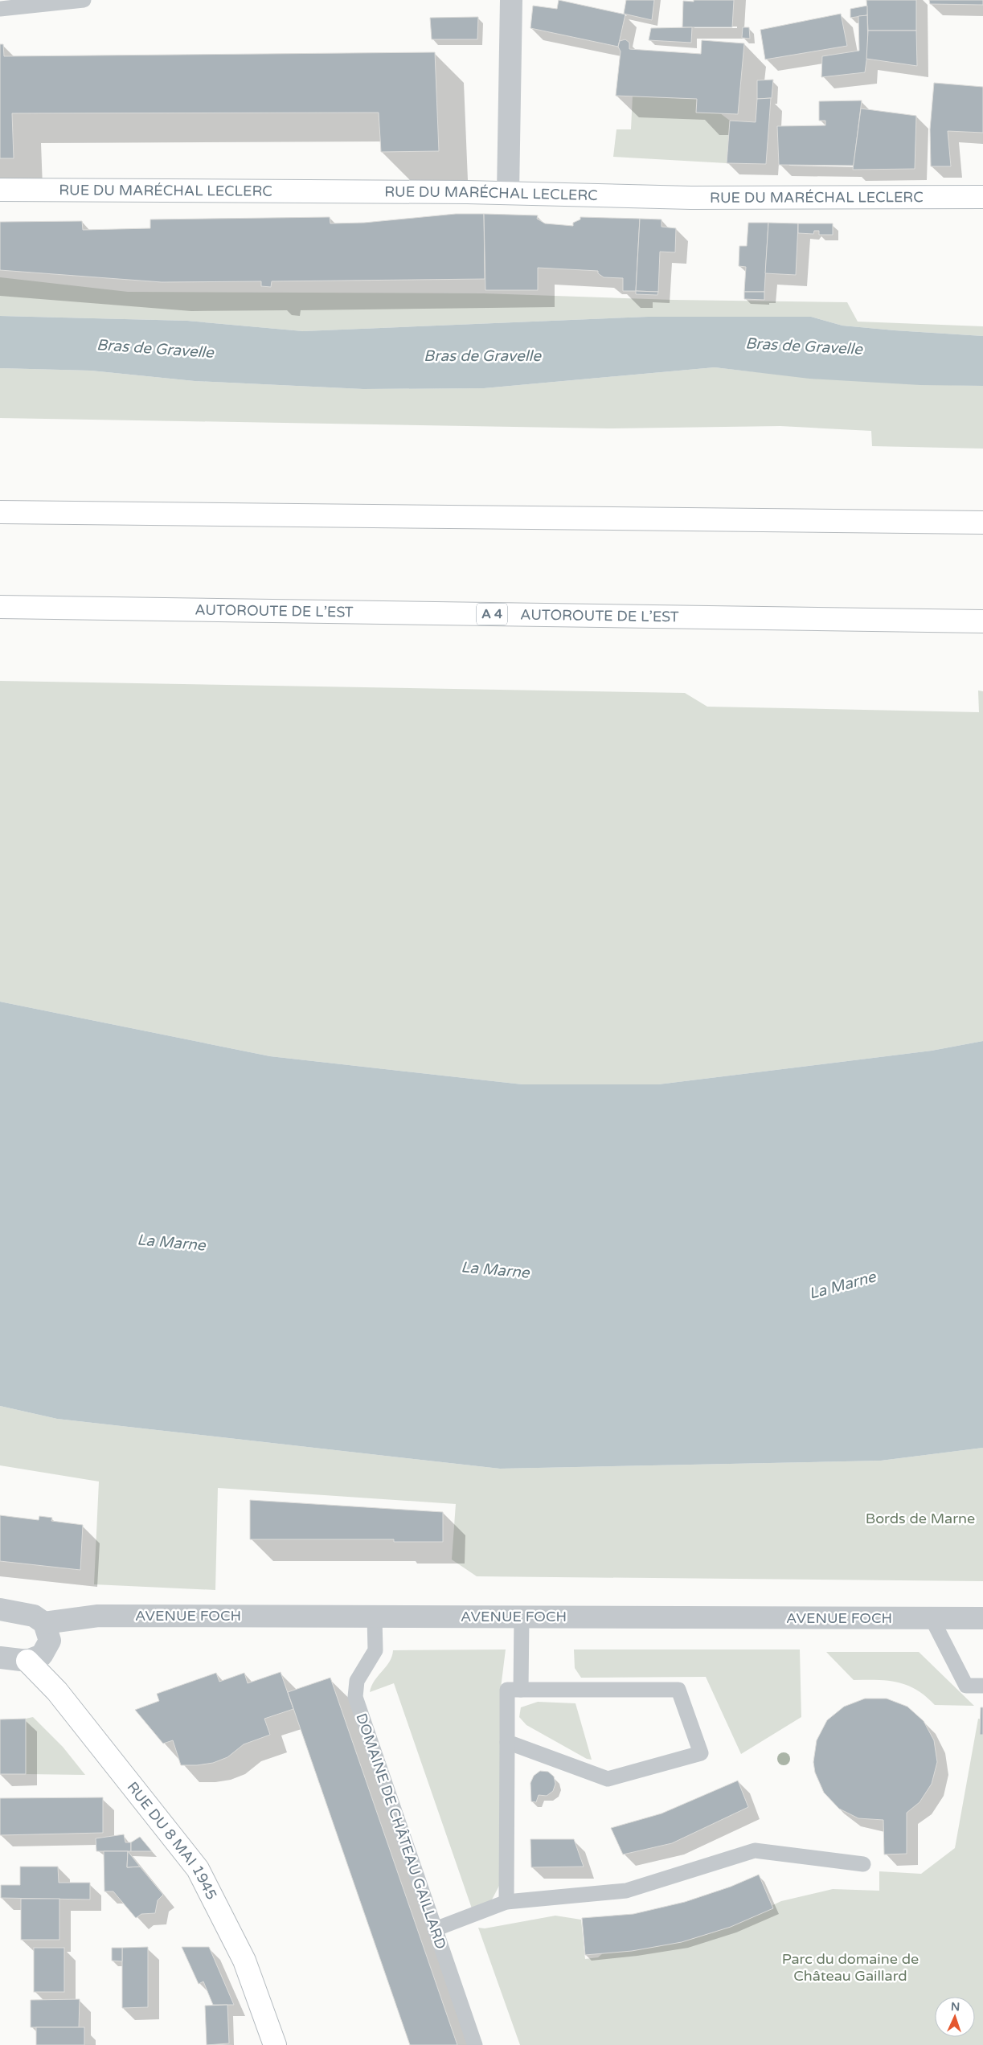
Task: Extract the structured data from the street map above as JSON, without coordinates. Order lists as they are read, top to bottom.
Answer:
{
  "streets": {
    "main road": [
      "RUE DU MARÉCHAL LECLERC",
      "AUTOROUTE DE L’EST",
      "A 4",
      "RUE DU 8 MAI 1945"
    ],
    "street": ["AVENUE FOCH"],
    "lane": ["DOMAINE DE CHÂTEAU GAILLARD"]
  },
  "crossings": [
    ["AVENUE FOCH", "DOMAINE DE CHÂTEAU GAILLARD"]
  ],
  "water": ["Bras de Gravelle", "La Marne"],
  "parks": ["Bords de Marne", "Parc du domaine de Château Gaillard"],
  "north": "top"
}
